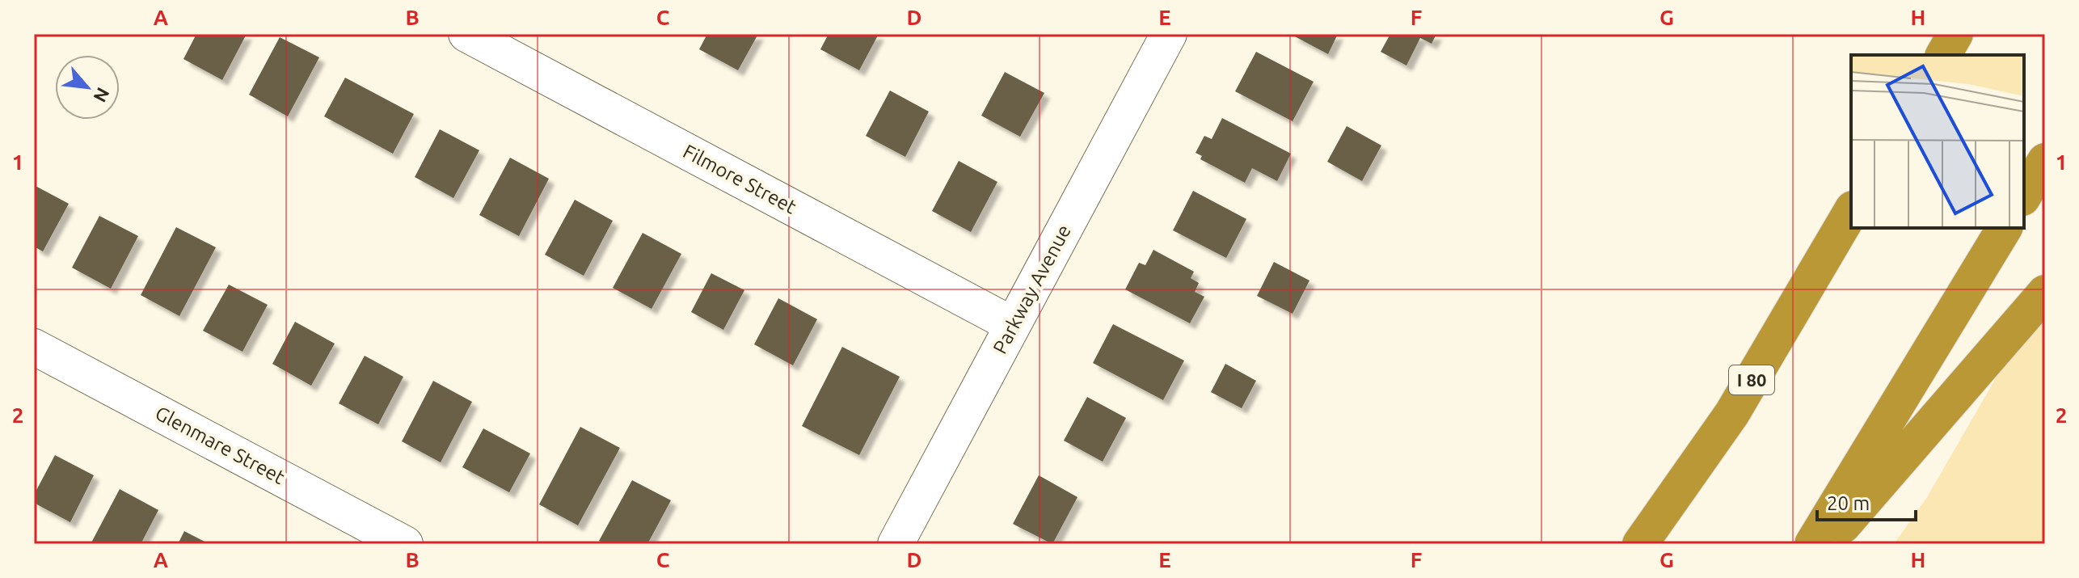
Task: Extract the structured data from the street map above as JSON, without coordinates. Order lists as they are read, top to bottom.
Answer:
{
  "streets": {
    "highway": ["I 80"],
    "street": ["Filmore Street", "Parkway Avenue", "Glenmare Street"]
  },
  "crossings": [
    ["Filmore Street", "Parkway Avenue"]
  ],
  "scale_bar": "20 m",
  "north": "bottom right",
  "grid": {
    "columns": [
      "A",
      "B",
      "C",
      "D",
      "E",
      "F",
      "G",
      "H"
    ],
    "rows": ["1", "2"]
  }
}
